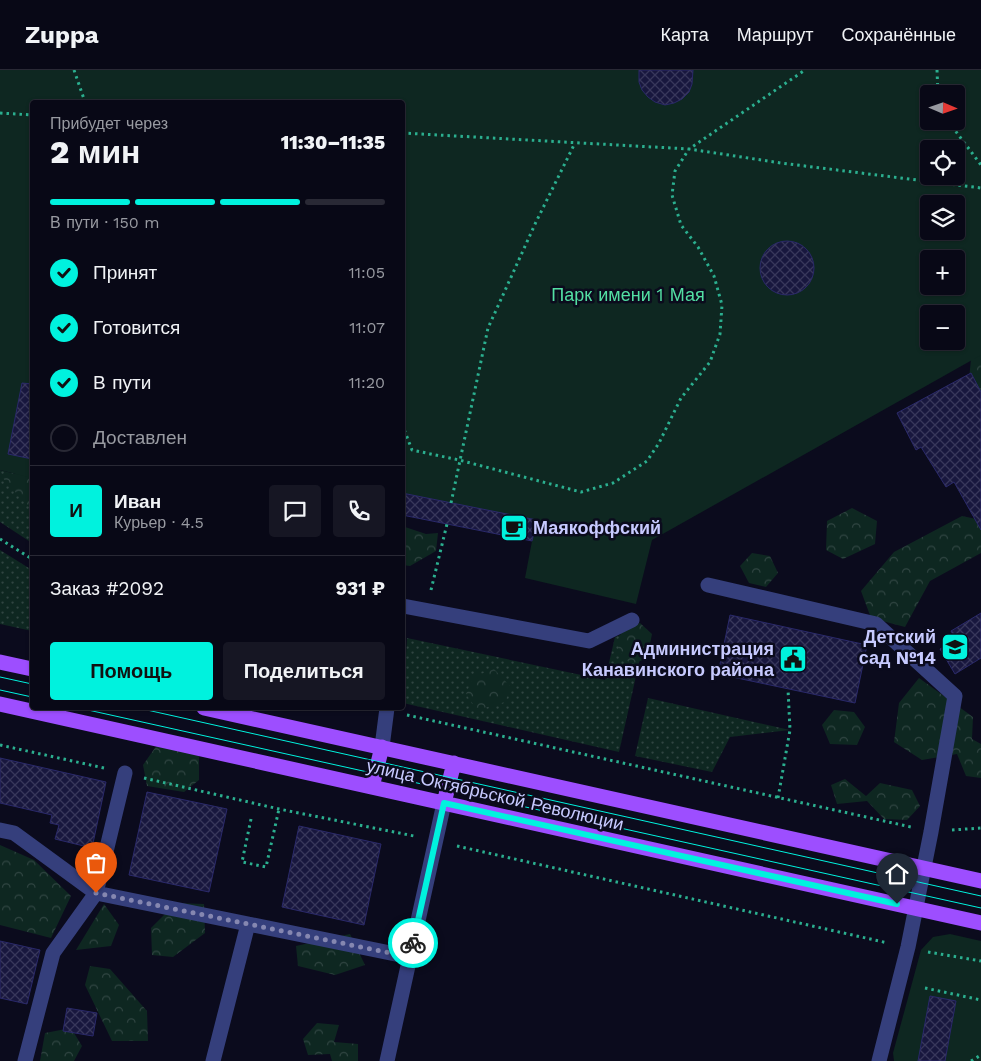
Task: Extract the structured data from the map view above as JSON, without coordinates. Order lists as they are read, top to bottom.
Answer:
{
  "streets": {
    "main road": ["улица Октябрьской Революции"]
  },
  "parks": ["Парк имени 1 Мая"],
  "places": {
    "cafe": ["Маякоффский"],
    "school or university": ["Детский сад №14"],
    "public building": ["Администрация Канавинского района"]
  },
  "north": "right",
  "page": {
    "header": "Zuppa",
    "nav": ["Карта", "Маршрут", "Сохранённые"],
    "map_buttons": ["+", "−"],
    "heading": ["2 мин", "Прибудет через", "11:30–11:35"],
    "panel": [
      "Иван",
      "Курьер · 4.5",
      "Заказ #2092",
      "931 ₽"
    ],
    "bar": "В пути · 150 m",
    "list": [
      ["Принят", "11:05"],
      ["Готовится", "11:07"],
      ["В пути", "11:20"],
      "Доставлен"
    ],
    "round": "И",
    "buttons": ["Помощь", "Поделиться"]
  }
}
